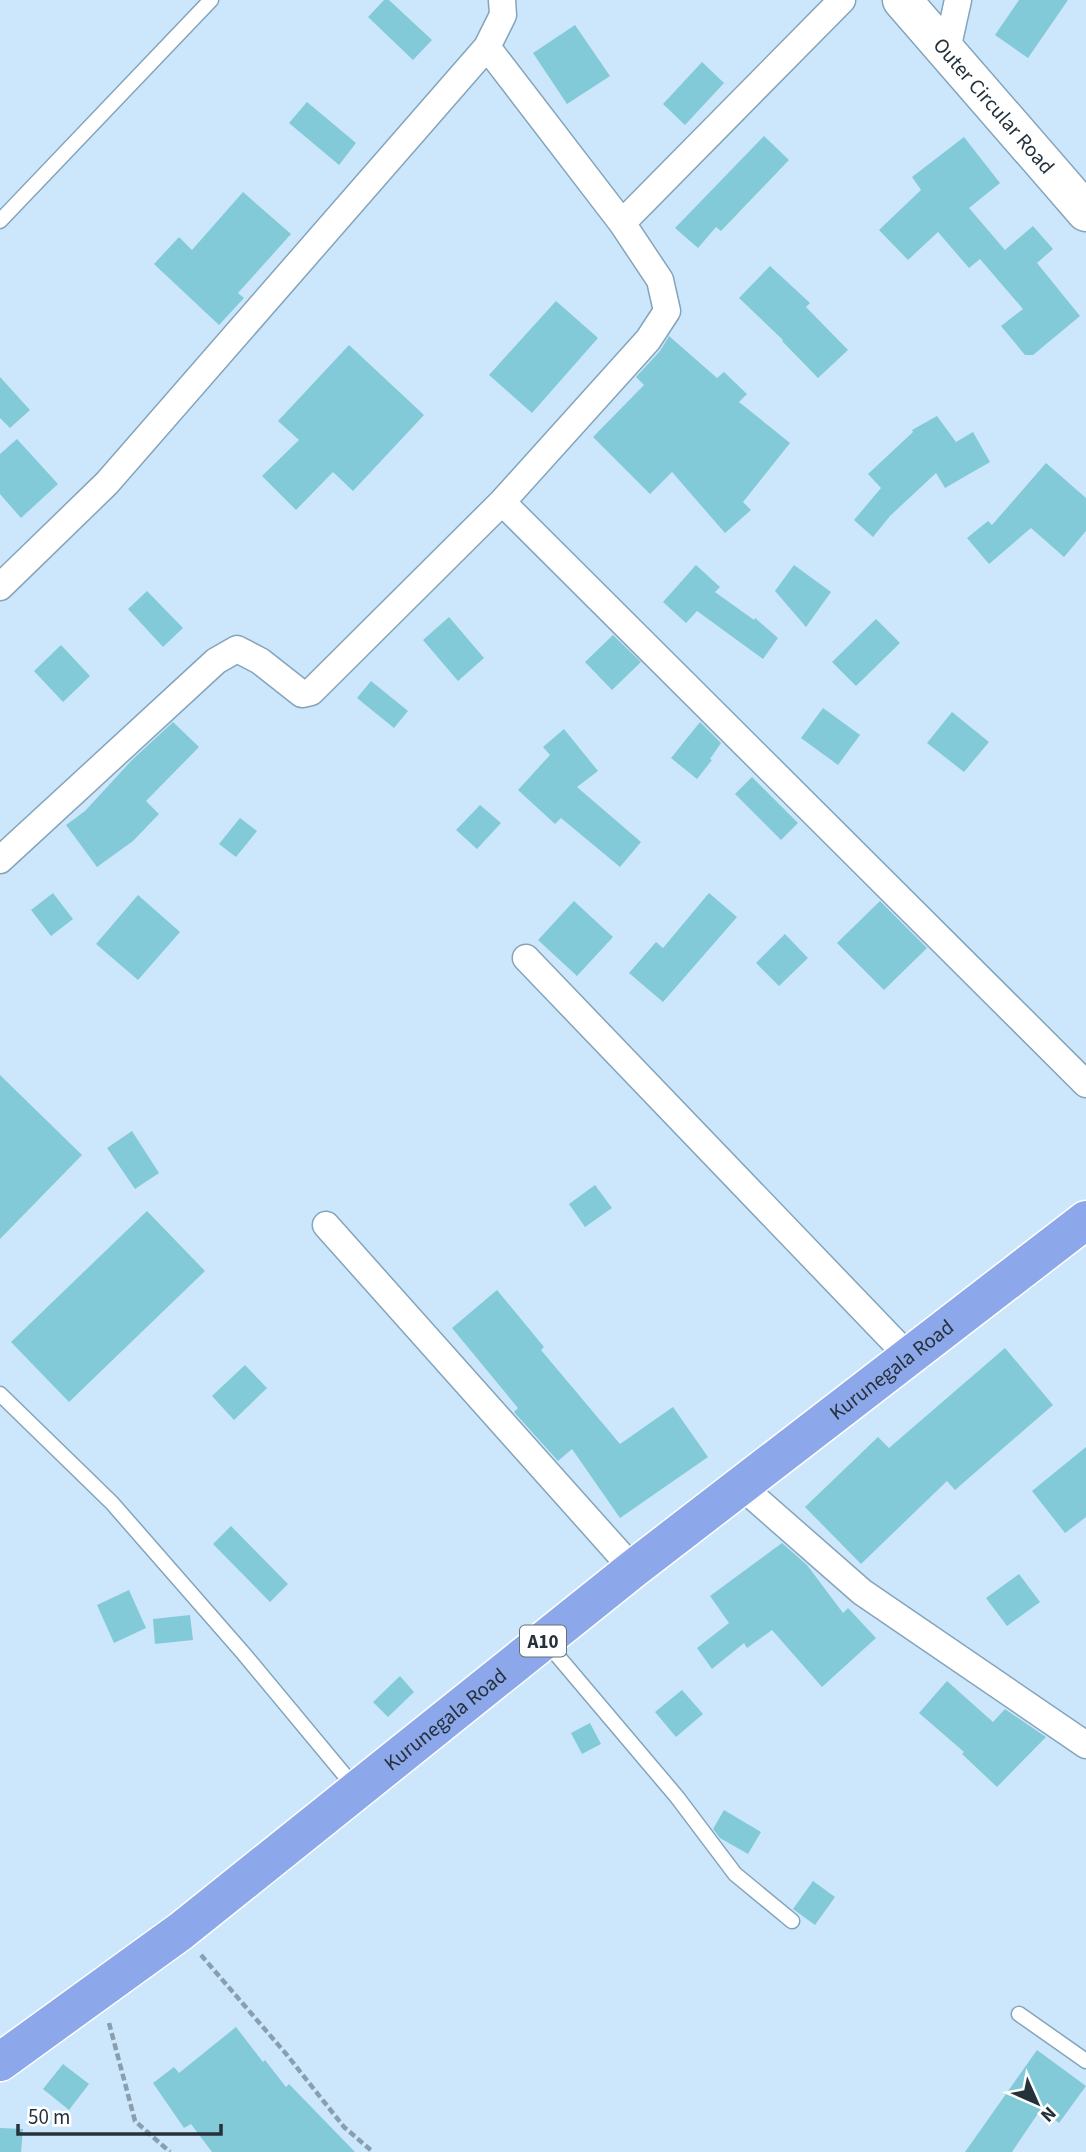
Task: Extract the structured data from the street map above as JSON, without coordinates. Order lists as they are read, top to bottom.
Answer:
{
  "streets": {
    "highway": ["Kurunegala Road", "A10"],
    "street": ["Outer Circular Road"]
  },
  "scale_bar": "50 m",
  "north": "bottom right"
}
